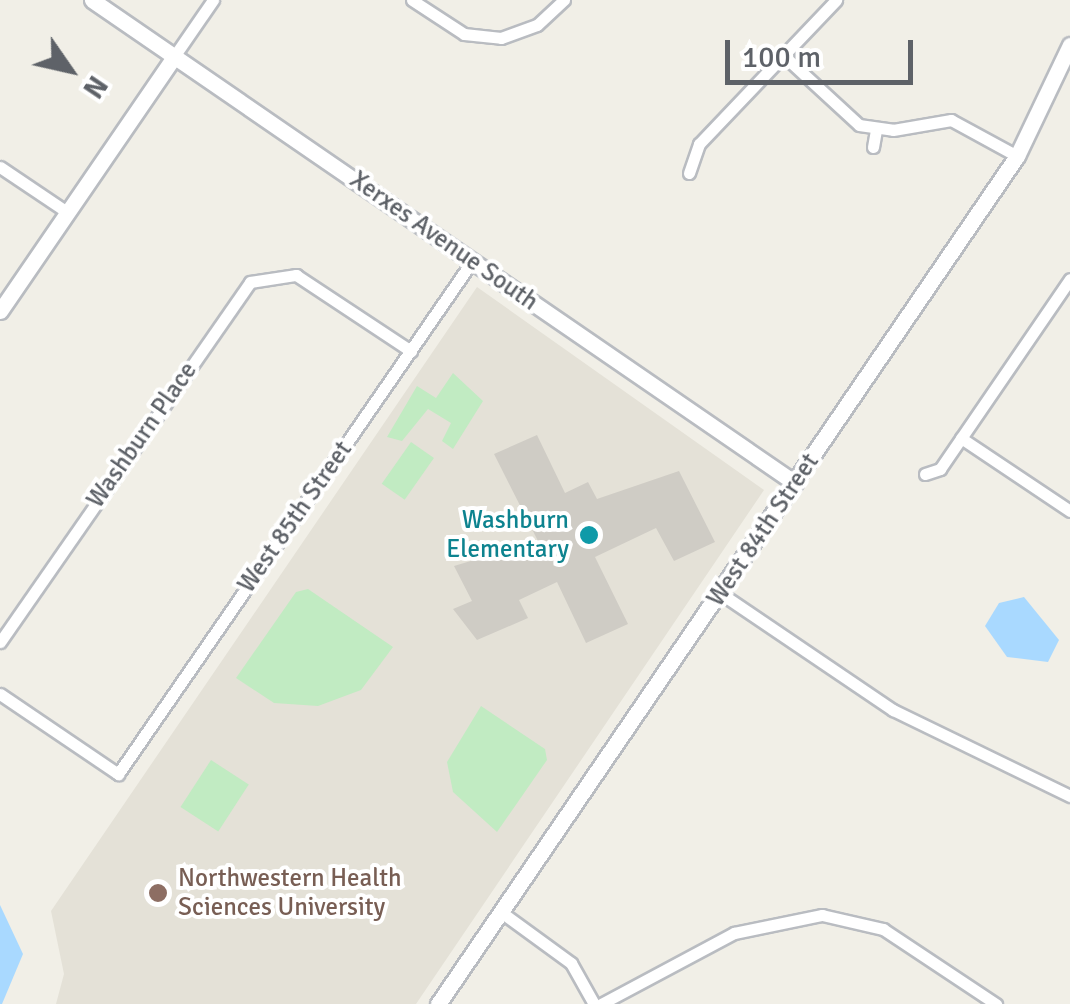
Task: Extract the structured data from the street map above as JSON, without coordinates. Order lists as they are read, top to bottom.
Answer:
{
  "streets": {
    "street": [
      "Xerxes Avenue South",
      "Washburn Place",
      "West 85th Street",
      "West 84th Street"
    ]
  },
  "crossings": [
    ["Xerxes Avenue South", "West 85th Street"],
    ["Xerxes Avenue South", "West 84th Street"],
    ["Washburn Place", "West 85th Street"]
  ],
  "places": ["Washburn Elementary", "Northwestern Health Sciences University"],
  "scale_bar": "100 m",
  "north": "bottom right"
}
